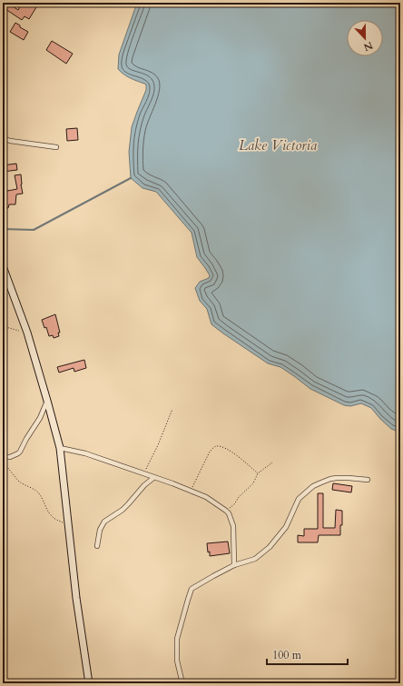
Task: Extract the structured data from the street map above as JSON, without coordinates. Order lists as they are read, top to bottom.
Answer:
{
  "water": ["Lake Victoria"],
  "scale_bar": "100 m",
  "north": "bottom"
}
